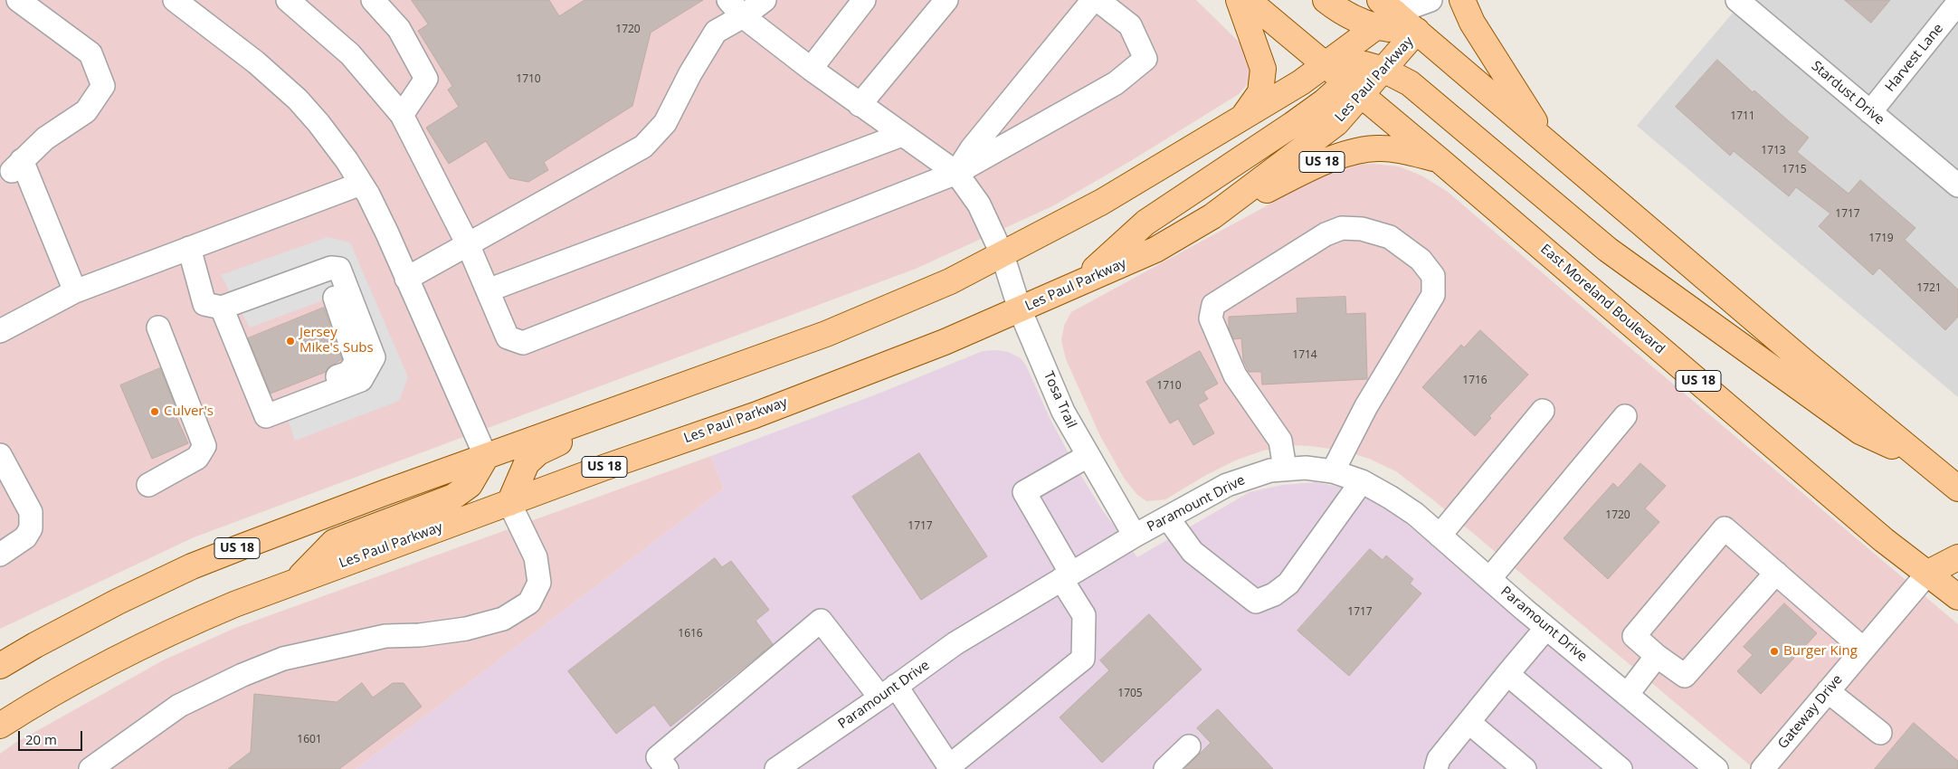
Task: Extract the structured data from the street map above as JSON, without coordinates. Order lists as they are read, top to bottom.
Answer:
{
  "streets": {
    "main road": ["Les Paul Parkway", "US 18", "East Moreland Boulevard"],
    "street": [
      "Harvest Lane",
      "Stardust Drive",
      "Tosa Trail",
      "Paramount Drive",
      "Gateway Drive"
    ]
  },
  "crossings": [
    ["Harvest Lane", "Stardust Drive"],
    ["Les Paul Parkway", "US 18"],
    ["Les Paul Parkway", "East Moreland Boulevard"],
    ["Les Paul Parkway", "Tosa Trail"],
    ["US 18", "East Moreland Boulevard"],
    ["US 18", "Tosa Trail"],
    ["East Moreland Boulevard", "Gateway Drive"],
    ["Tosa Trail", "Paramount Drive"]
  ],
  "places": ["Jersey Mike's Subs", "Culver's", "Burger King"],
  "house_numbers": [
    "1720",
    "1710",
    "1711",
    "1713",
    "1715",
    "1717",
    "1719",
    "1721",
    "1714",
    "1716",
    "1710",
    "1720",
    "1717",
    "1717",
    "1616",
    "1705",
    "1601"
  ],
  "scale_bar": "20 m"
}
